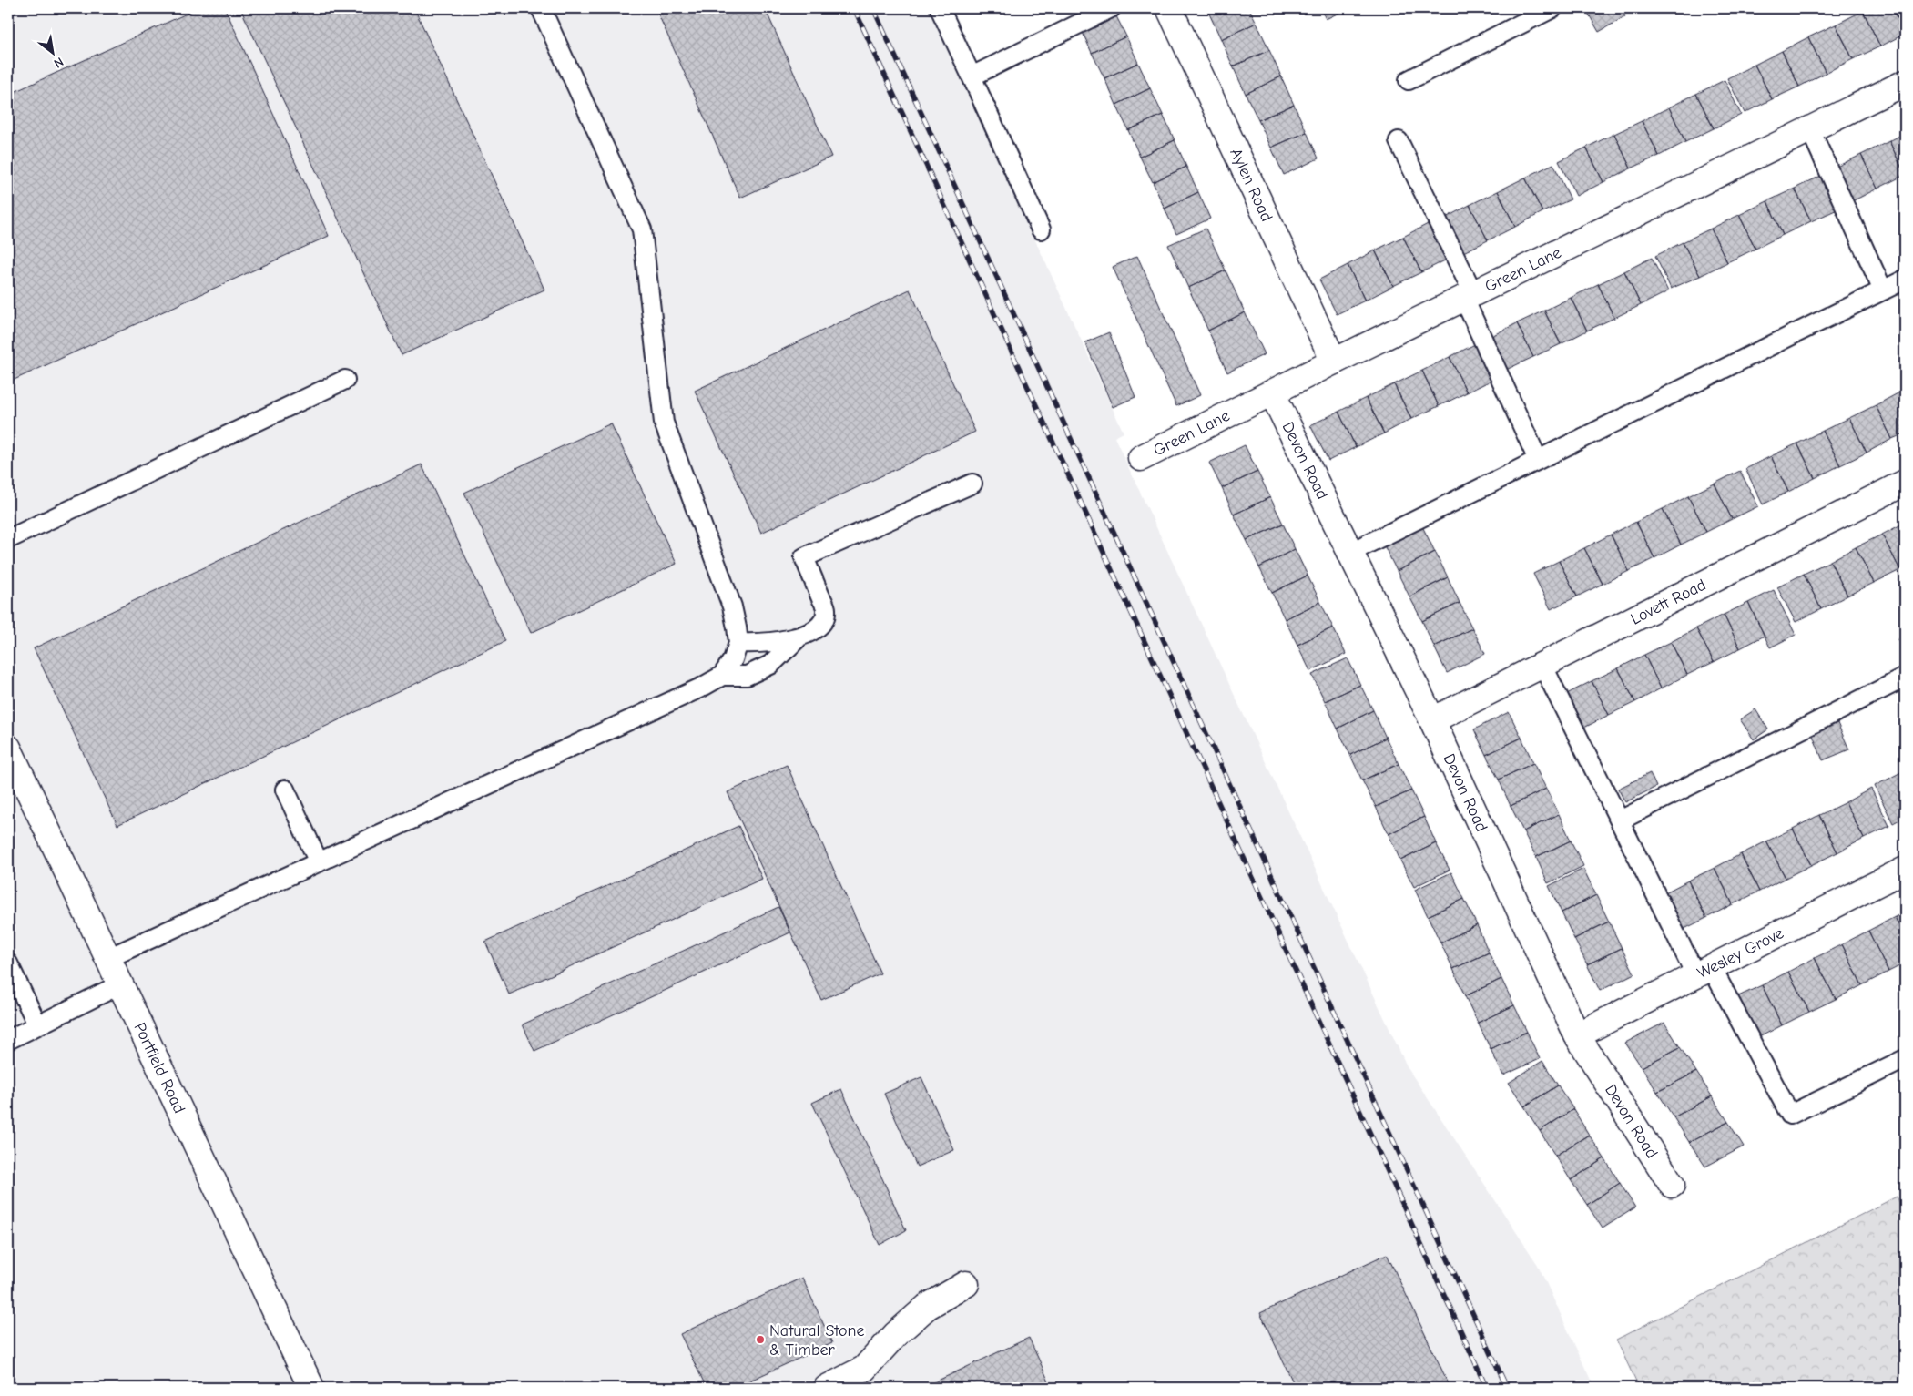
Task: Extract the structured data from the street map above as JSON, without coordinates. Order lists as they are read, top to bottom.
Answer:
{
  "streets": {
    "street": [
      "Aylen Road",
      "Green Lane",
      "Devon Road",
      "Lovett Road",
      "Wesley Grove",
      "Portfield Road"
    ]
  },
  "crossings": [
    ["Aylen Road", "Green Lane"],
    ["Green Lane", "Devon Road"],
    ["Devon Road", "Lovett Road"],
    ["Devon Road", "Wesley Grove"]
  ],
  "places": ["Natural Stone & Timber"],
  "north": "bottom right"
}
